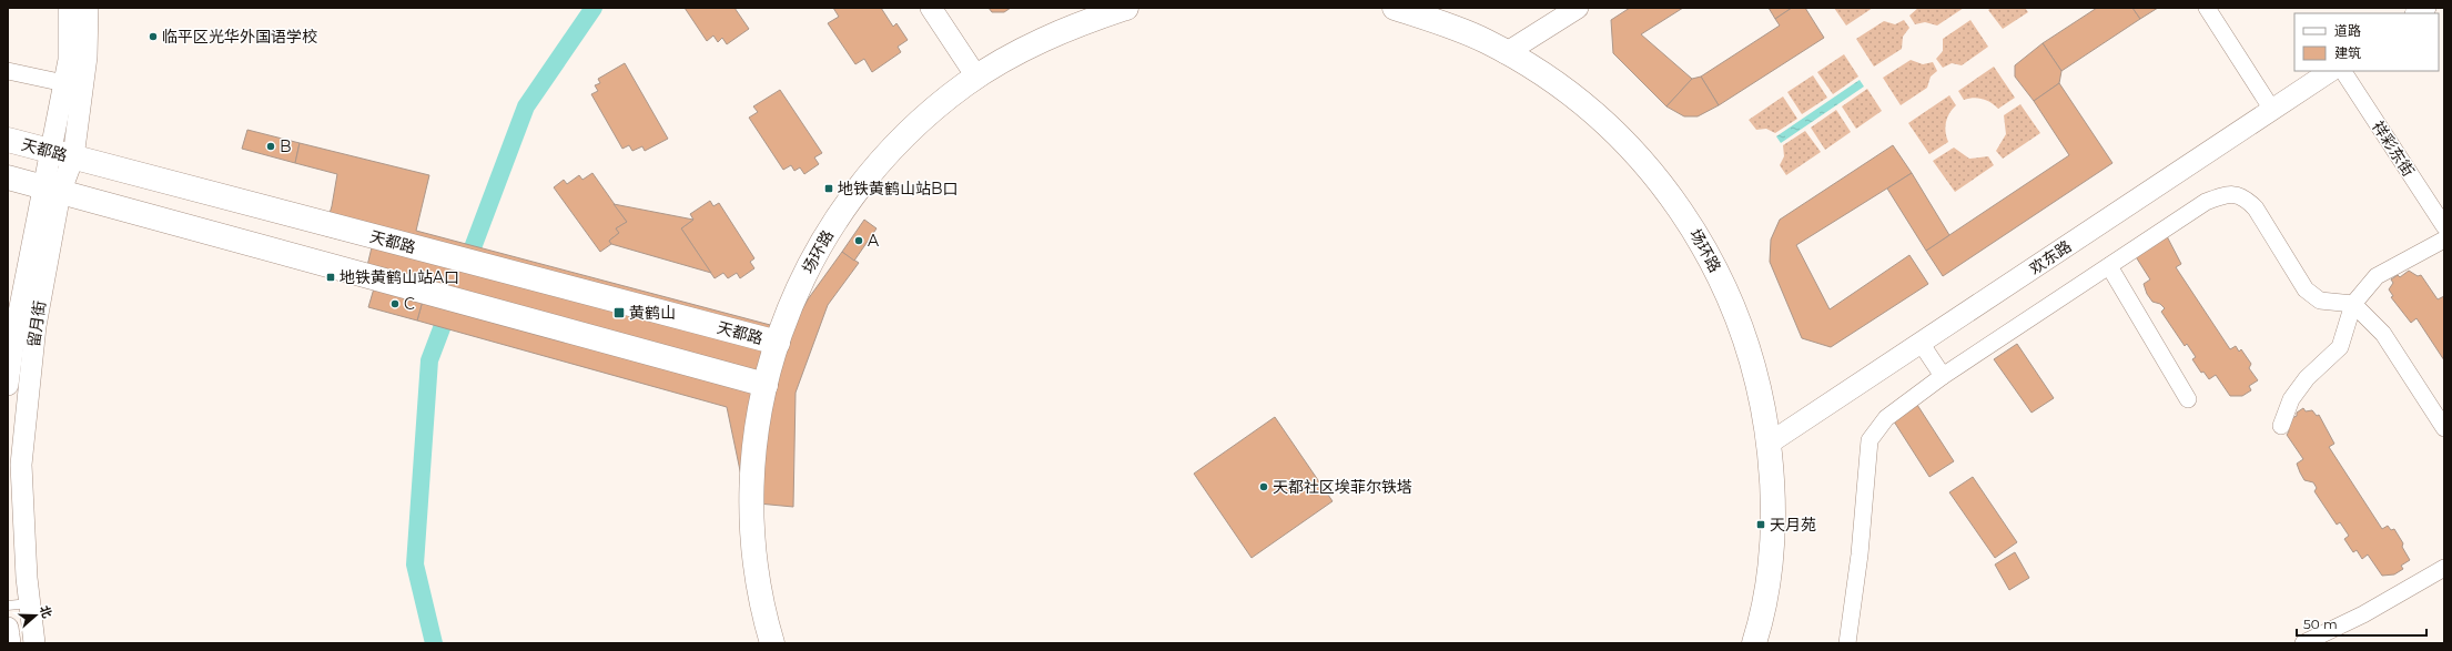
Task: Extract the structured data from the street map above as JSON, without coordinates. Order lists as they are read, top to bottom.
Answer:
{
  "streets": {
    "main road": ["天都路", "场环路"],
    "street": ["祥彩东街", "欢东路", "留月街"]
  },
  "crossings": [
    ["天都路", "场环路"],
    ["天都路", "留月街"],
    ["场环路", "欢东路"]
  ],
  "places": {
    "other": [
      "临平区光华外国语学校",
      "B",
      "A",
      "C",
      "天都社区埃菲尔铁塔"
    ],
    "transit": [
      "地铁黄鹤山站B口",
      "地铁黄鹤山站A口",
      "黄鹤山",
      "天月苑"
    ]
  },
  "legend": ["道路", "建筑"],
  "scale_bar": "50 m",
  "north": "right"
}
